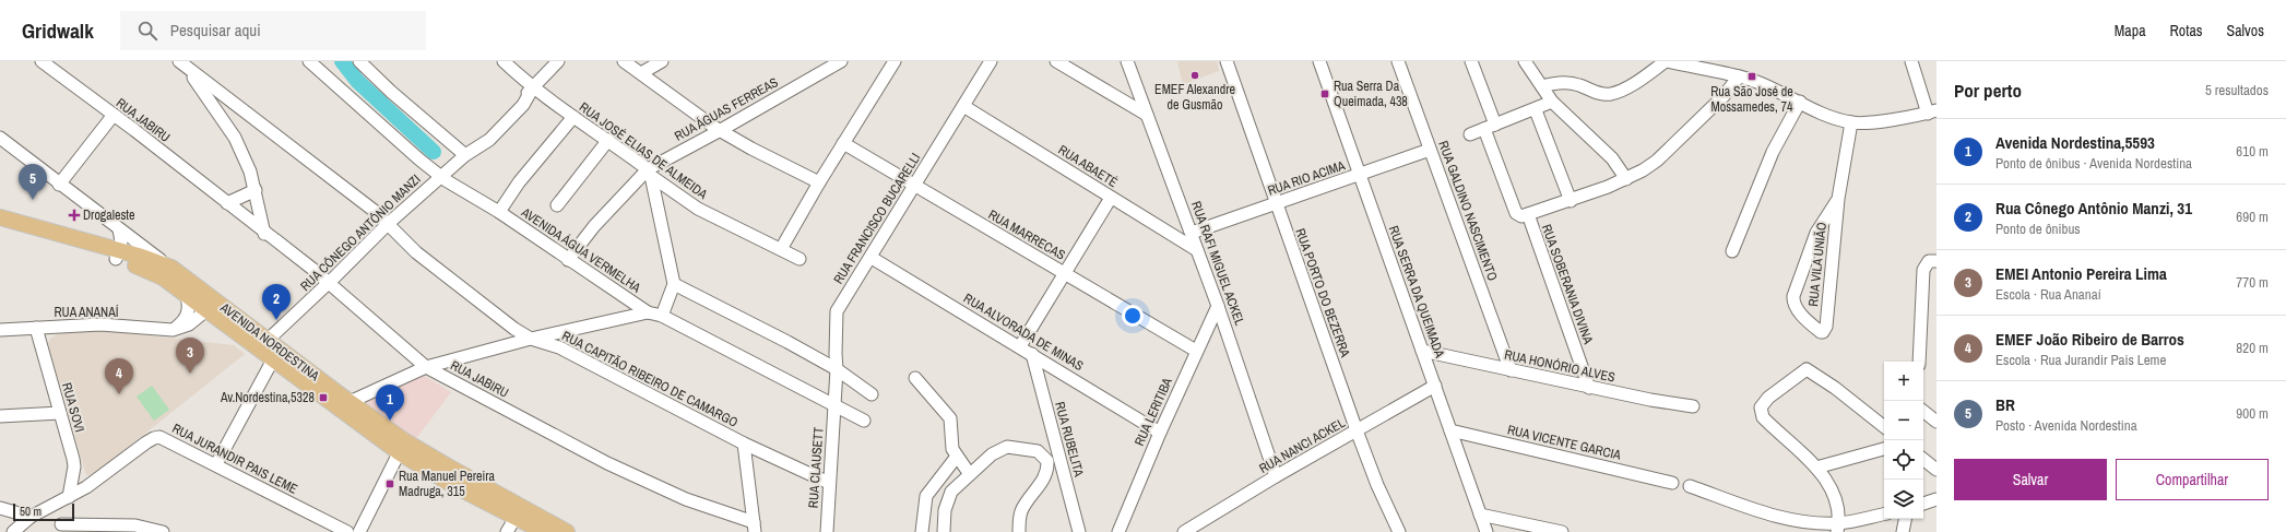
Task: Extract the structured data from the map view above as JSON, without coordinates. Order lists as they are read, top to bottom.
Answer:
{
  "streets": {
    "main road": ["AVENIDA NORDESTINA"],
    "street": [
      "RUA ÁGUAS FERREAS",
      "RUA JABIRU",
      "RUA JOSÉ ELIAS DE ALMEIDA",
      "RUA ABAETÉ",
      "RUA RIO ACIMA",
      "RUA GALDINO NASCIMENTO",
      "RUA FRANCISCO BUCARELLI",
      "RUA CÔNEGO ANTÔNIO MANZI",
      "RUA MARRECAS",
      "AVENIDA ÁGUA VERMELHA",
      "RUA RAFI MIGUEL ACKEL",
      "RUA VILA UNIÃO",
      "RUA SOBERANIA DIVINA",
      "RUA SERRA DA QUEIMADA",
      "RUA PORTO DO BEZERRA",
      "RUA ANANAÍ",
      "RUA ALVORADA DE MINAS",
      "RUA HONÓRIO ALVES",
      "RUA CAPITÃO RIBEIRO DE CAMARGO",
      "RUA SOVI",
      "RUA LERITIBA",
      "RUA RUBELITA",
      "RUA VICENTE GARCIA",
      "RUA NANCI ACKEL",
      "RUA JURANDIR PAIS LEME",
      "RUA CLAUSETT"
    ]
  },
  "crossings": [
    ["RUA ÁGUAS FERREAS", "RUA JOSÉ ELIAS DE ALMEIDA"],
    ["RUA ÁGUAS FERREAS", "AVENIDA ÁGUA VERMELHA"],
    ["RUA JABIRU", "RUA CÔNEGO ANTÔNIO MANZI"],
    ["RUA JOSÉ ELIAS DE ALMEIDA", "RUA CÔNEGO ANTÔNIO MANZI"],
    ["RUA ABAETÉ", "RUA FRANCISCO BUCARELLI"],
    ["RUA ABAETÉ", "RUA RAFI MIGUEL ACKEL"],
    ["RUA RIO ACIMA", "RUA GALDINO NASCIMENTO"],
    ["RUA RIO ACIMA", "RUA RAFI MIGUEL ACKEL"],
    ["RUA RIO ACIMA", "RUA SERRA DA QUEIMADA"],
    ["RUA RIO ACIMA", "RUA PORTO DO BEZERRA"],
    ["RUA GALDINO NASCIMENTO", "RUA HONÓRIO ALVES"],
    ["RUA FRANCISCO BUCARELLI", "RUA MARRECAS"],
    ["RUA FRANCISCO BUCARELLI", "AVENIDA ÁGUA VERMELHA"],
    ["RUA FRANCISCO BUCARELLI", "RUA ALVORADA DE MINAS"],
    ["RUA FRANCISCO BUCARELLI", "RUA CLAUSETT"],
    ["RUA CÔNEGO ANTÔNIO MANZI", "AVENIDA ÁGUA VERMELHA"],
    ["RUA CÔNEGO ANTÔNIO MANZI", "AVENIDA NORDESTINA"],
    ["RUA CÔNEGO ANTÔNIO MANZI", "RUA CAPITÃO RIBEIRO DE CAMARGO"],
    ["RUA MARRECAS", "RUA LERITIBA"],
    ["AVENIDA ÁGUA VERMELHA", "RUA CLAUSETT"],
    ["RUA RAFI MIGUEL ACKEL", "RUA LERITIBA"],
    ["RUA RAFI MIGUEL ACKEL", "RUA NANCI ACKEL"],
    ["RUA SOBERANIA DIVINA", "RUA HONÓRIO ALVES"],
    ["RUA SERRA DA QUEIMADA", "RUA HONÓRIO ALVES"],
    ["RUA SERRA DA QUEIMADA", "RUA VICENTE GARCIA"],
    ["RUA SERRA DA QUEIMADA", "RUA NANCI ACKEL"],
    ["RUA PORTO DO BEZERRA", "RUA NANCI ACKEL"],
    ["RUA ANANAÍ", "AVENIDA NORDESTINA"],
    ["RUA ANANAÍ", "RUA SOVI"],
    ["RUA ALVORADA DE MINAS", "RUA LERITIBA"],
    ["RUA ALVORADA DE MINAS", "RUA RUBELITA"],
    ["RUA CAPITÃO RIBEIRO DE CAMARGO", "RUA CLAUSETT"],
    ["RUA SOVI", "RUA JURANDIR PAIS LEME"]
  ],
  "places": {
    "other": ["EMEF Alexandre de Gusmão"],
    "transit": [
      "Rua São José de Mossamedes, 74",
      "Rua Serra Da Queimada, 438",
      "Av.Nordestina,5328",
      "Rua Manuel Pereira Madruga, 315"
    ],
    "health": ["Drogaleste"]
  },
  "scale_bar": "50 m",
  "page": {
    "header": "Gridwalk",
    "search": "Pesquisar aqui",
    "nav": ["Mapa", "Rotas", "Salvos"],
    "heading": ["Por perto", "5 resultados"],
    "list": [
      {
        "mark": "1",
        "name": "Avenida Nordestina,5593",
        "note": "Ponto de ônibus · Avenida Nordestina",
        "value": "610 m"
      },
      {
        "mark": "2",
        "name": "Rua Cônego Antônio Manzi, 31",
        "note": "Ponto de ônibus",
        "value": "690 m"
      },
      {
        "mark": "3",
        "name": "EMEI Antonio Pereira Lima",
        "note": "Escola · Rua Ananaí",
        "value": "770 m"
      },
      {
        "mark": "4",
        "name": "EMEF João Ribeiro de Barros",
        "note": "Escola · Rua Jurandir Pais Leme",
        "value": "820 m"
      },
      {
        "mark": "5",
        "name": "BR",
        "note": "Posto · Avenida Nordestina",
        "value": "900 m"
      }
    ],
    "pins": [
      "5",
      "2",
      "3",
      "4",
      "1"
    ],
    "map_buttons": ["+", "−"],
    "buttons": ["Salvar", "Compartilhar"],
    "scale": "50 m"
  }
}
